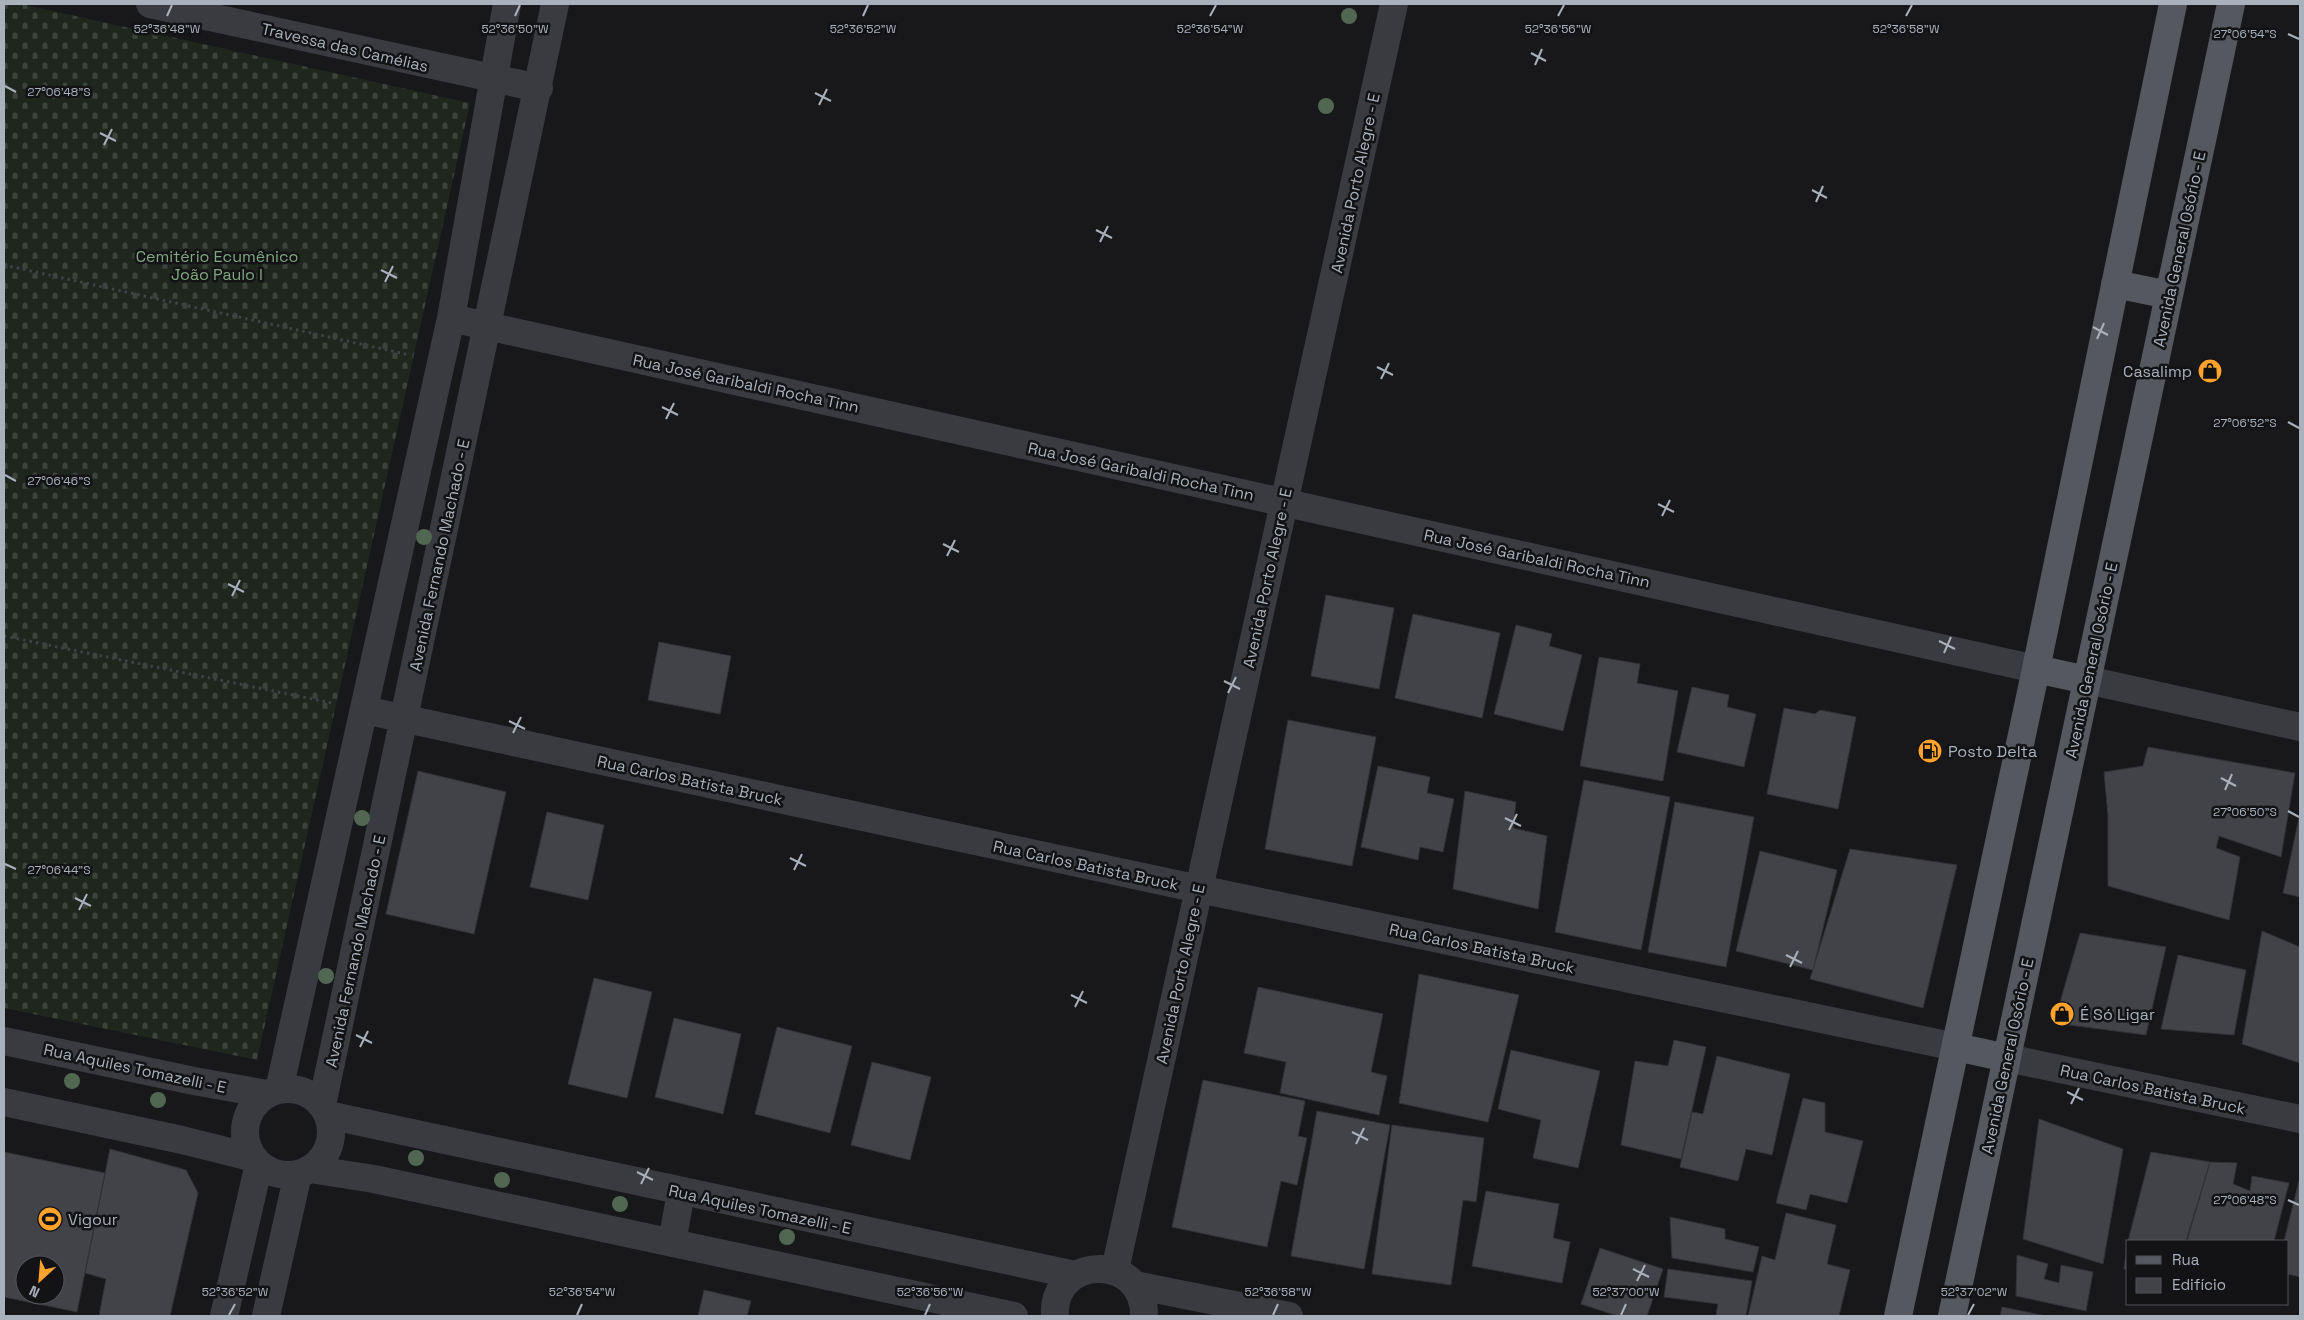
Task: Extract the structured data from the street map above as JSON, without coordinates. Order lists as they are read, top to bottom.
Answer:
{
  "streets": {
    "main road": ["Avenida General Osório - E"],
    "street": [
      "Travessa das Camélias",
      "Avenida Porto Alegre - E",
      "Rua José Garibaldi Rocha Tinn",
      "Avenida Fernando Machado - E",
      "Rua Carlos Batista Bruck",
      "Rua Aquiles Tomazelli - E"
    ]
  },
  "crossings": [
    ["Travessa das Camélias", "Avenida Fernando Machado - E"],
    ["Avenida Porto Alegre - E", "Rua José Garibaldi Rocha Tinn"],
    ["Avenida Porto Alegre - E", "Rua Carlos Batista Bruck"],
    ["Avenida General Osório - E", "Rua Carlos Batista Bruck"],
    ["Rua José Garibaldi Rocha Tinn", "Avenida Fernando Machado - E"],
    ["Avenida Fernando Machado - E", "Rua Carlos Batista Bruck"],
    ["Avenida Fernando Machado - E", "Rua Aquiles Tomazelli - E"]
  ],
  "parks": ["Cemitério Ecumênico João Paulo I"],
  "places": {
    "shop": ["Casalimp", "É Só Ligar"],
    "fuel station": ["Posto Delta"],
    "sports": ["Vigour"]
  },
  "legend": ["Rua", "Edifício"],
  "north": "bottom left",
  "coordinates": [
    "52°36'48\"W",
    "52°36'50\"W",
    "52°36'52\"W",
    "52°36'54\"W",
    "52°36'56\"W",
    "52°36'58\"W",
    "27°06'54\"S",
    "27°06'48\"S",
    "27°06'52\"S",
    "27°06'46\"S",
    "27°06'50\"S",
    "27°06'44\"S",
    "52°37'00\"W",
    "52°37'02\"W"
  ]
}
